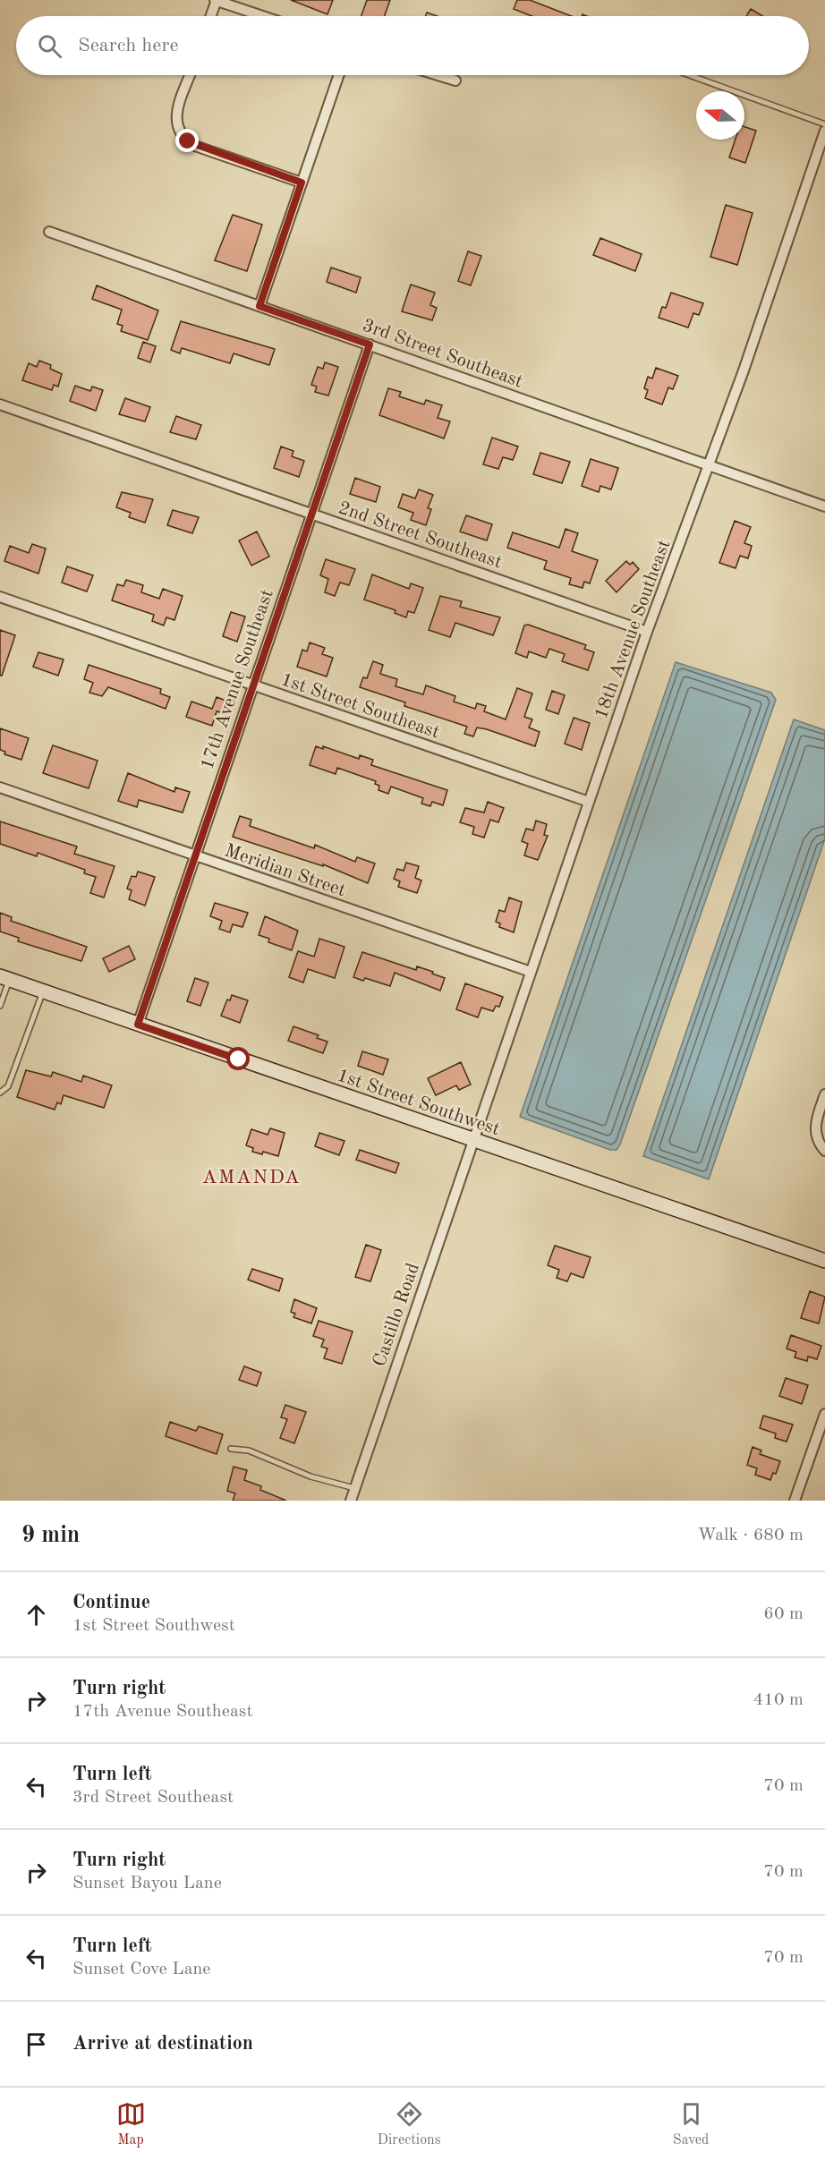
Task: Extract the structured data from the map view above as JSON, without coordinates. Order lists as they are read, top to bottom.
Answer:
{
  "streets": {
    "street": [
      "3rd Street Southeast",
      "2nd Street Southeast",
      "18th Avenue Southeast",
      "17th Avenue Southeast",
      "1st Street Southeast",
      "Meridian Street",
      "1st Street Southwest",
      "Castillo Road"
    ]
  },
  "crossings": [
    ["3rd Street Southeast", "18th Avenue Southeast"],
    ["3rd Street Southeast", "17th Avenue Southeast"],
    ["2nd Street Southeast", "18th Avenue Southeast"],
    ["2nd Street Southeast", "17th Avenue Southeast"],
    ["18th Avenue Southeast", "1st Street Southeast"],
    ["18th Avenue Southeast", "Meridian Street"],
    ["18th Avenue Southeast", "1st Street Southwest"],
    ["18th Avenue Southeast", "Castillo Road"],
    ["17th Avenue Southeast", "1st Street Southeast"],
    ["17th Avenue Southeast", "Meridian Street"],
    ["17th Avenue Southeast", "1st Street Southwest"],
    ["1st Street Southwest", "Castillo Road"]
  ],
  "districts": ["AMANDA"],
  "north": "left",
  "page": {
    "search": "Search here",
    "heading": ["9 min", "Walk · 680 m"],
    "list": [
      ["Continue", "1st Street Southwest", "60 m"],
      ["Turn right", "17th Avenue Southeast", "410 m"],
      ["Turn left", "3rd Street Southeast", "70 m"],
      ["Turn right", "Sunset Bayou Lane", "70 m"],
      ["Turn left", "Sunset Cove Lane", "70 m"],
      "Arrive at destination"
    ],
    "nav": ["Map", "Directions", "Saved"]
  }
}
